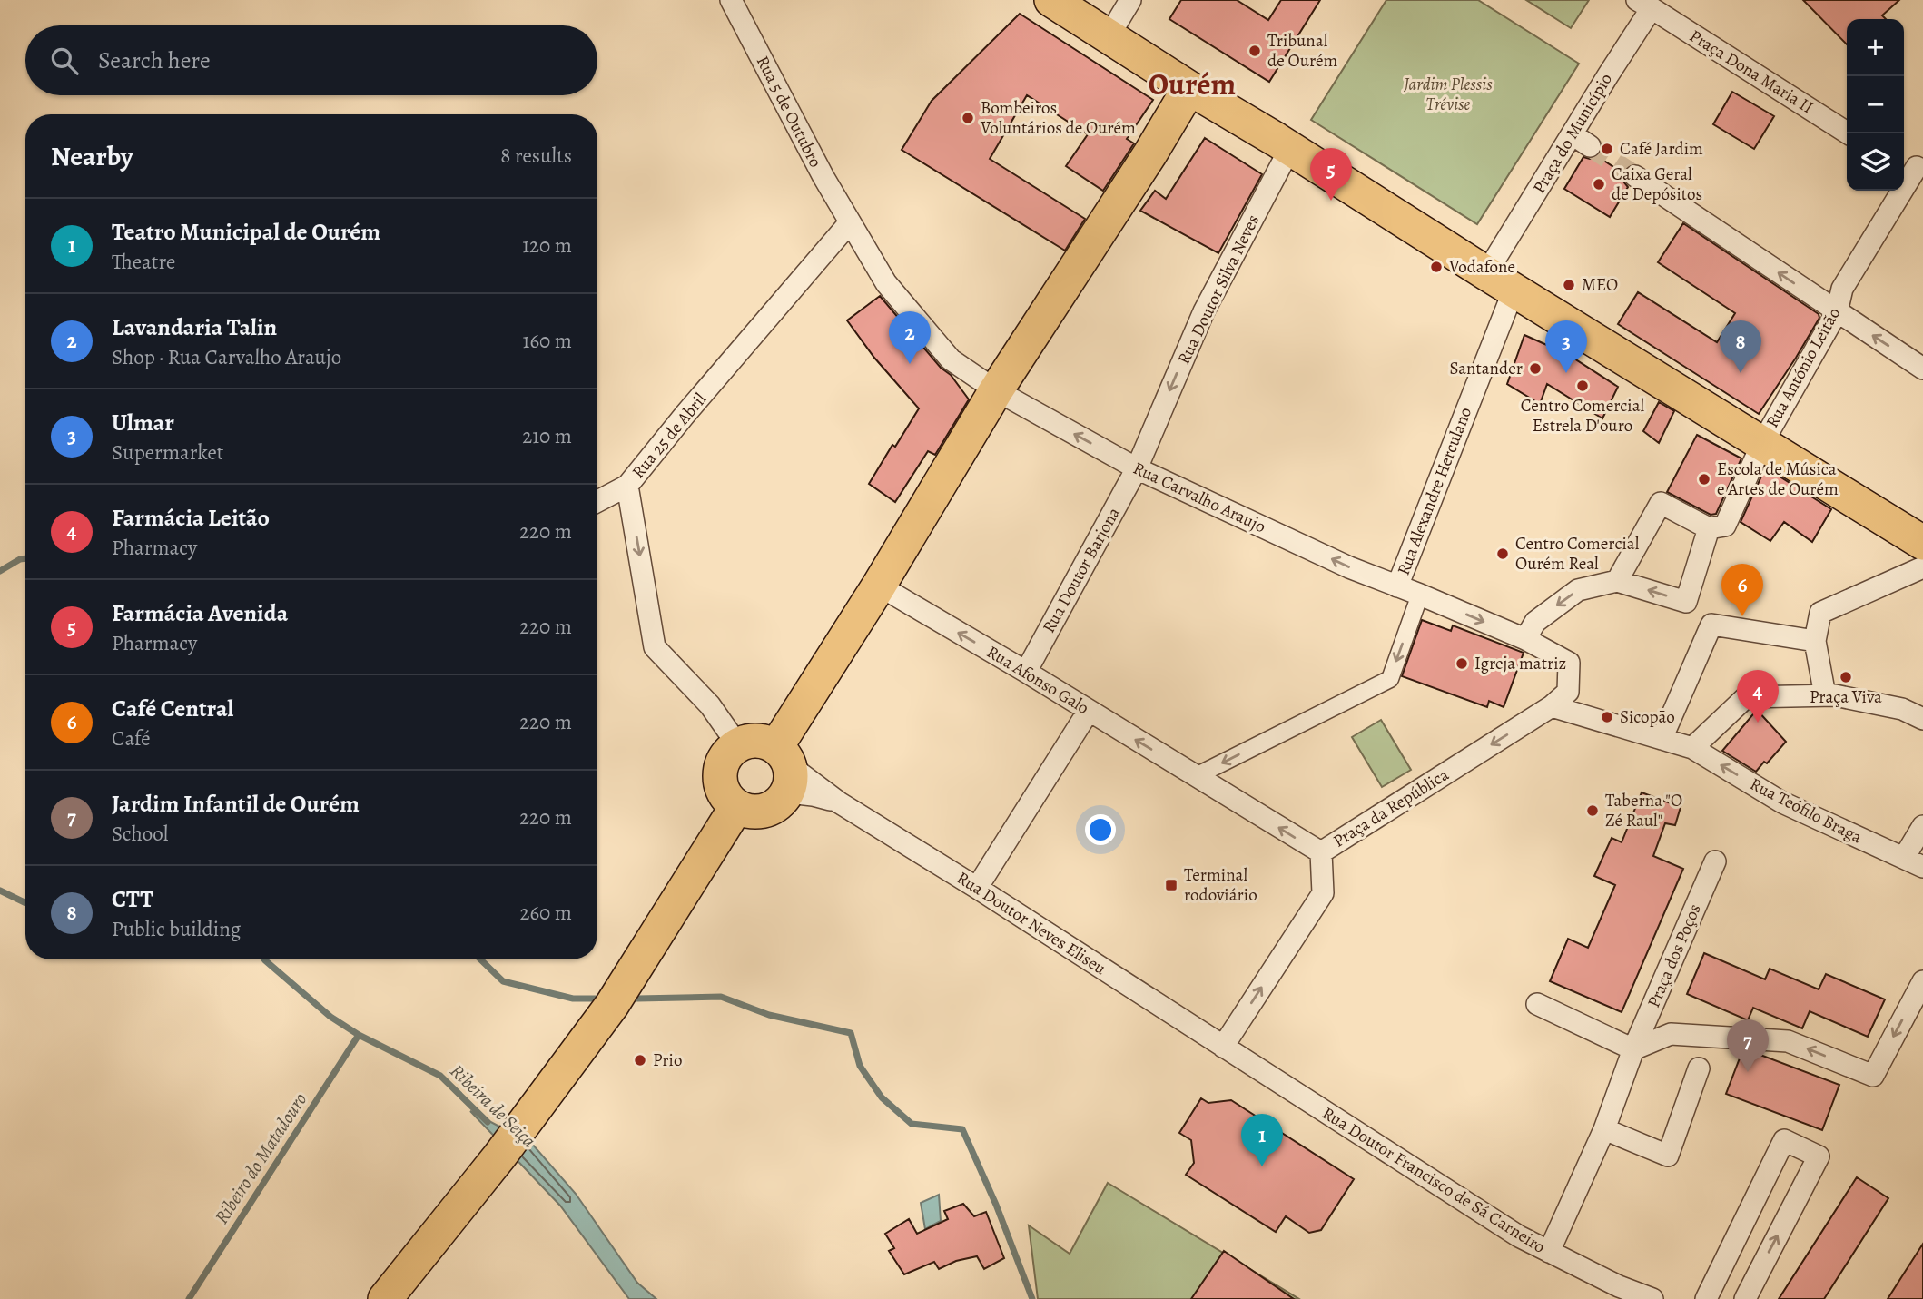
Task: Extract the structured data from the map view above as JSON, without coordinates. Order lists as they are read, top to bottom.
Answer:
{
  "streets": {
    "street": [
      "Praça Dona Maria II",
      "Rua 5 de Outubro",
      "Praça do Município",
      "Rua Doutor Silva Neves",
      "Rua António Leitão",
      "Rua 25 de Abril",
      "Rua Alexandre Herculano",
      "Rua Carvalho Araujo",
      "Rua Doutor Barjona",
      "Rua Afonso Galo",
      "Praça da República",
      "Rua Teófilo Braga",
      "Rua Doutor Neves Eliseu",
      "Praça dos Poços",
      "Rua Doutor Francisco de Sá Carneiro"
    ]
  },
  "crossings": [
    ["Praça Dona Maria II", "Praça do Município"],
    ["Rua 5 de Outubro", "Rua 25 de Abril"],
    ["Rua 5 de Outubro", "Rua Carvalho Araujo"],
    ["Rua Doutor Silva Neves", "Rua Carvalho Araujo"],
    ["Rua Doutor Silva Neves", "Rua Doutor Barjona"],
    ["Rua 25 de Abril", "Rua Carvalho Araujo"],
    ["Rua 25 de Abril", "Rua Doutor Neves Eliseu"],
    ["Rua Alexandre Herculano", "Rua Carvalho Araujo"],
    ["Rua Carvalho Araujo", "Rua Doutor Barjona"],
    ["Rua Carvalho Araujo", "Praça da República"],
    ["Rua Carvalho Araujo", "Rua Teófilo Braga"],
    ["Rua Doutor Barjona", "Rua Afonso Galo"],
    ["Rua Afonso Galo", "Praça da República"],
    ["Praça da República", "Rua Teófilo Braga"],
    ["Rua Doutor Neves Eliseu", "Rua Doutor Francisco de Sá Carneiro"],
    ["Praça dos Poços", "Rua Doutor Francisco de Sá Carneiro"]
  ],
  "one_way": [
    "Rua Doutor Silva Neves",
    "Rua 25 de Abril",
    "Rua Afonso Galo",
    "Praça da República"
  ],
  "districts": ["Ourém"],
  "water": ["Ribeira de Seiça", "Ribeiro do Matadouro"],
  "parks": ["Jardim Plessis Trévise"],
  "places": {
    "other": [
      "Tribunal de Ourém",
      "Bombeiros Voluntários de Ourém",
      "Café Jardim",
      "Caixa Geral de Depósitos",
      "Vodafone",
      "MEO",
      "Santander",
      "Centro Comercial Estrela D'ouro",
      "Escola de Música e Artes de Ourém",
      "Centro Comercial Ourém Real",
      "Igreja matriz",
      "Praça Viva",
      "Sicopāo",
      "Taberna \"O Zé Raul\"",
      "Prio"
    ],
    "transit": ["Terminal rodoviário"]
  },
  "page": {
    "map_buttons": ["+", "−"],
    "search": "Search here",
    "heading": ["Nearby", "8 results"],
    "pins": [
      "5",
      "2",
      "3",
      "8",
      "6",
      "4",
      "7",
      "1"
    ],
    "list": [
      {
        "mark": "1",
        "name": "Teatro Municipal de Ourém",
        "note": "Theatre",
        "value": "120 m"
      },
      {
        "mark": "2",
        "name": "Lavandaria Talin",
        "note": "Shop · Rua Carvalho Araujo",
        "value": "160 m"
      },
      {
        "mark": "3",
        "name": "Ulmar",
        "note": "Supermarket",
        "value": "210 m"
      },
      {
        "mark": "4",
        "name": "Farmácia Leitão",
        "note": "Pharmacy",
        "value": "220 m"
      },
      {
        "mark": "5",
        "name": "Farmácia Avenida",
        "note": "Pharmacy",
        "value": "220 m"
      },
      {
        "mark": "6",
        "name": "Café Central",
        "note": "Café",
        "value": "220 m"
      },
      {
        "mark": "7",
        "name": "Jardim Infantil de Ourém",
        "note": "School",
        "value": "220 m"
      },
      {
        "mark": "8",
        "name": "CTT",
        "note": "Public building",
        "value": "260 m"
      }
    ]
  }
}
